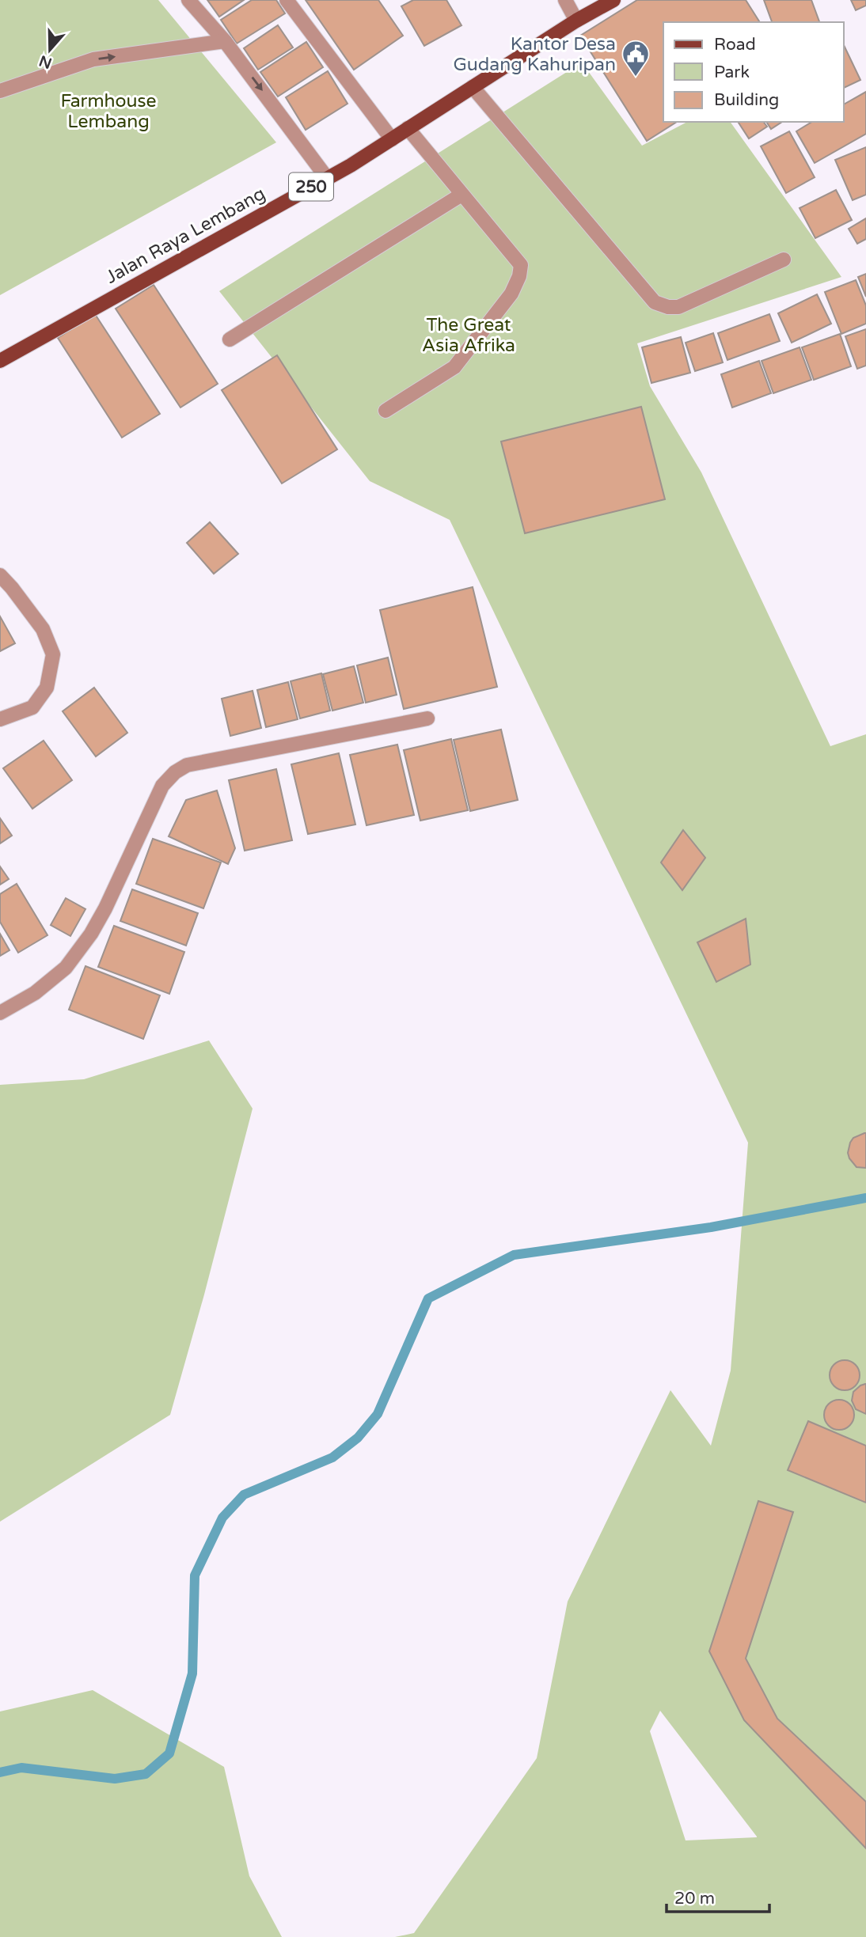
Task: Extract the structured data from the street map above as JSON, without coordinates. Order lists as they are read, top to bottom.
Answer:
{
  "streets": {
    "main road": ["250", "Jalan Raya Lembang"]
  },
  "parks": ["Farmhouse Lembang", "The Great Asia Afrika"],
  "places": {
    "public building": ["Kantor Desa Gudang Kahuripan"]
  },
  "legend": ["Road", "Park", "Building"],
  "scale_bar": "20 m",
  "north": "bottom"
}
